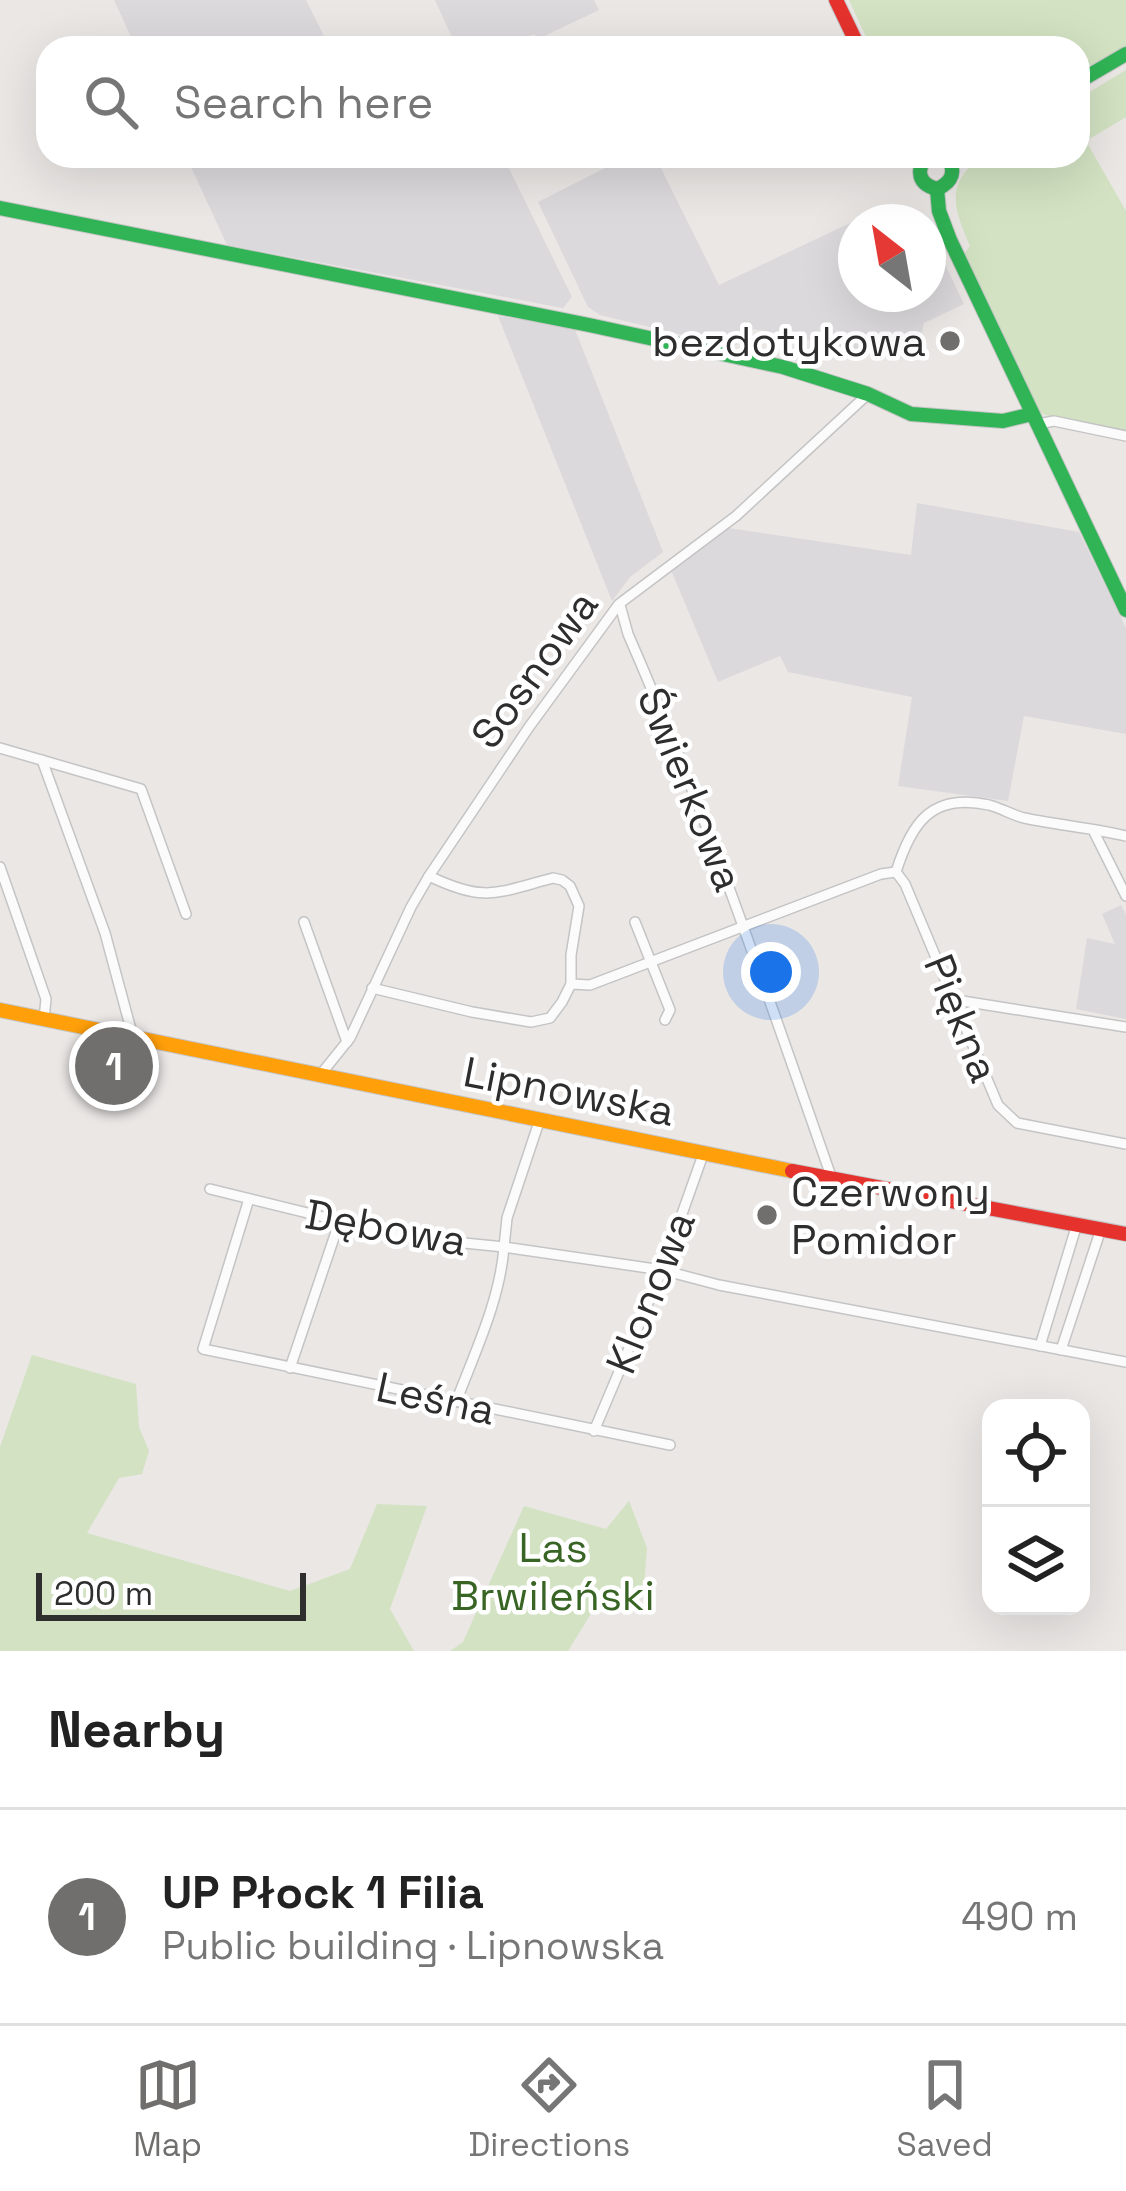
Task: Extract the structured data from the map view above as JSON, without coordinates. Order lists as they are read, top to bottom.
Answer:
{
  "streets": {
    "main road": ["Lipnowska"],
    "street": [
      "Sosnowa",
      "Świerkowa",
      "Piękna",
      "Dębowa",
      "Klonowa",
      "Leśna"
    ]
  },
  "crossings": [
    ["Sosnowa", "Świerkowa"],
    ["Sosnowa", "Lipnowska"],
    ["Świerkowa", "Lipnowska"],
    ["Lipnowska", "Dębowa"],
    ["Lipnowska", "Klonowa"],
    ["Dębowa", "Leśna"],
    ["Klonowa", "Leśna"]
  ],
  "parks": ["Las Brwileński"],
  "places": ["bezdotykowa", "Czerwony Pomidor"],
  "scale_bar": "200 m",
  "north": "top left",
  "page": {
    "search": "Search here",
    "pins": "1",
    "scale": "200 m",
    "heading": "Nearby",
    "list": [
      {
        "mark": "1",
        "name": "UP Płock 1 Filia",
        "note": "Public building · Lipnowska",
        "value": "490 m"
      }
    ],
    "nav": ["Map", "Directions", "Saved"]
  }
}
